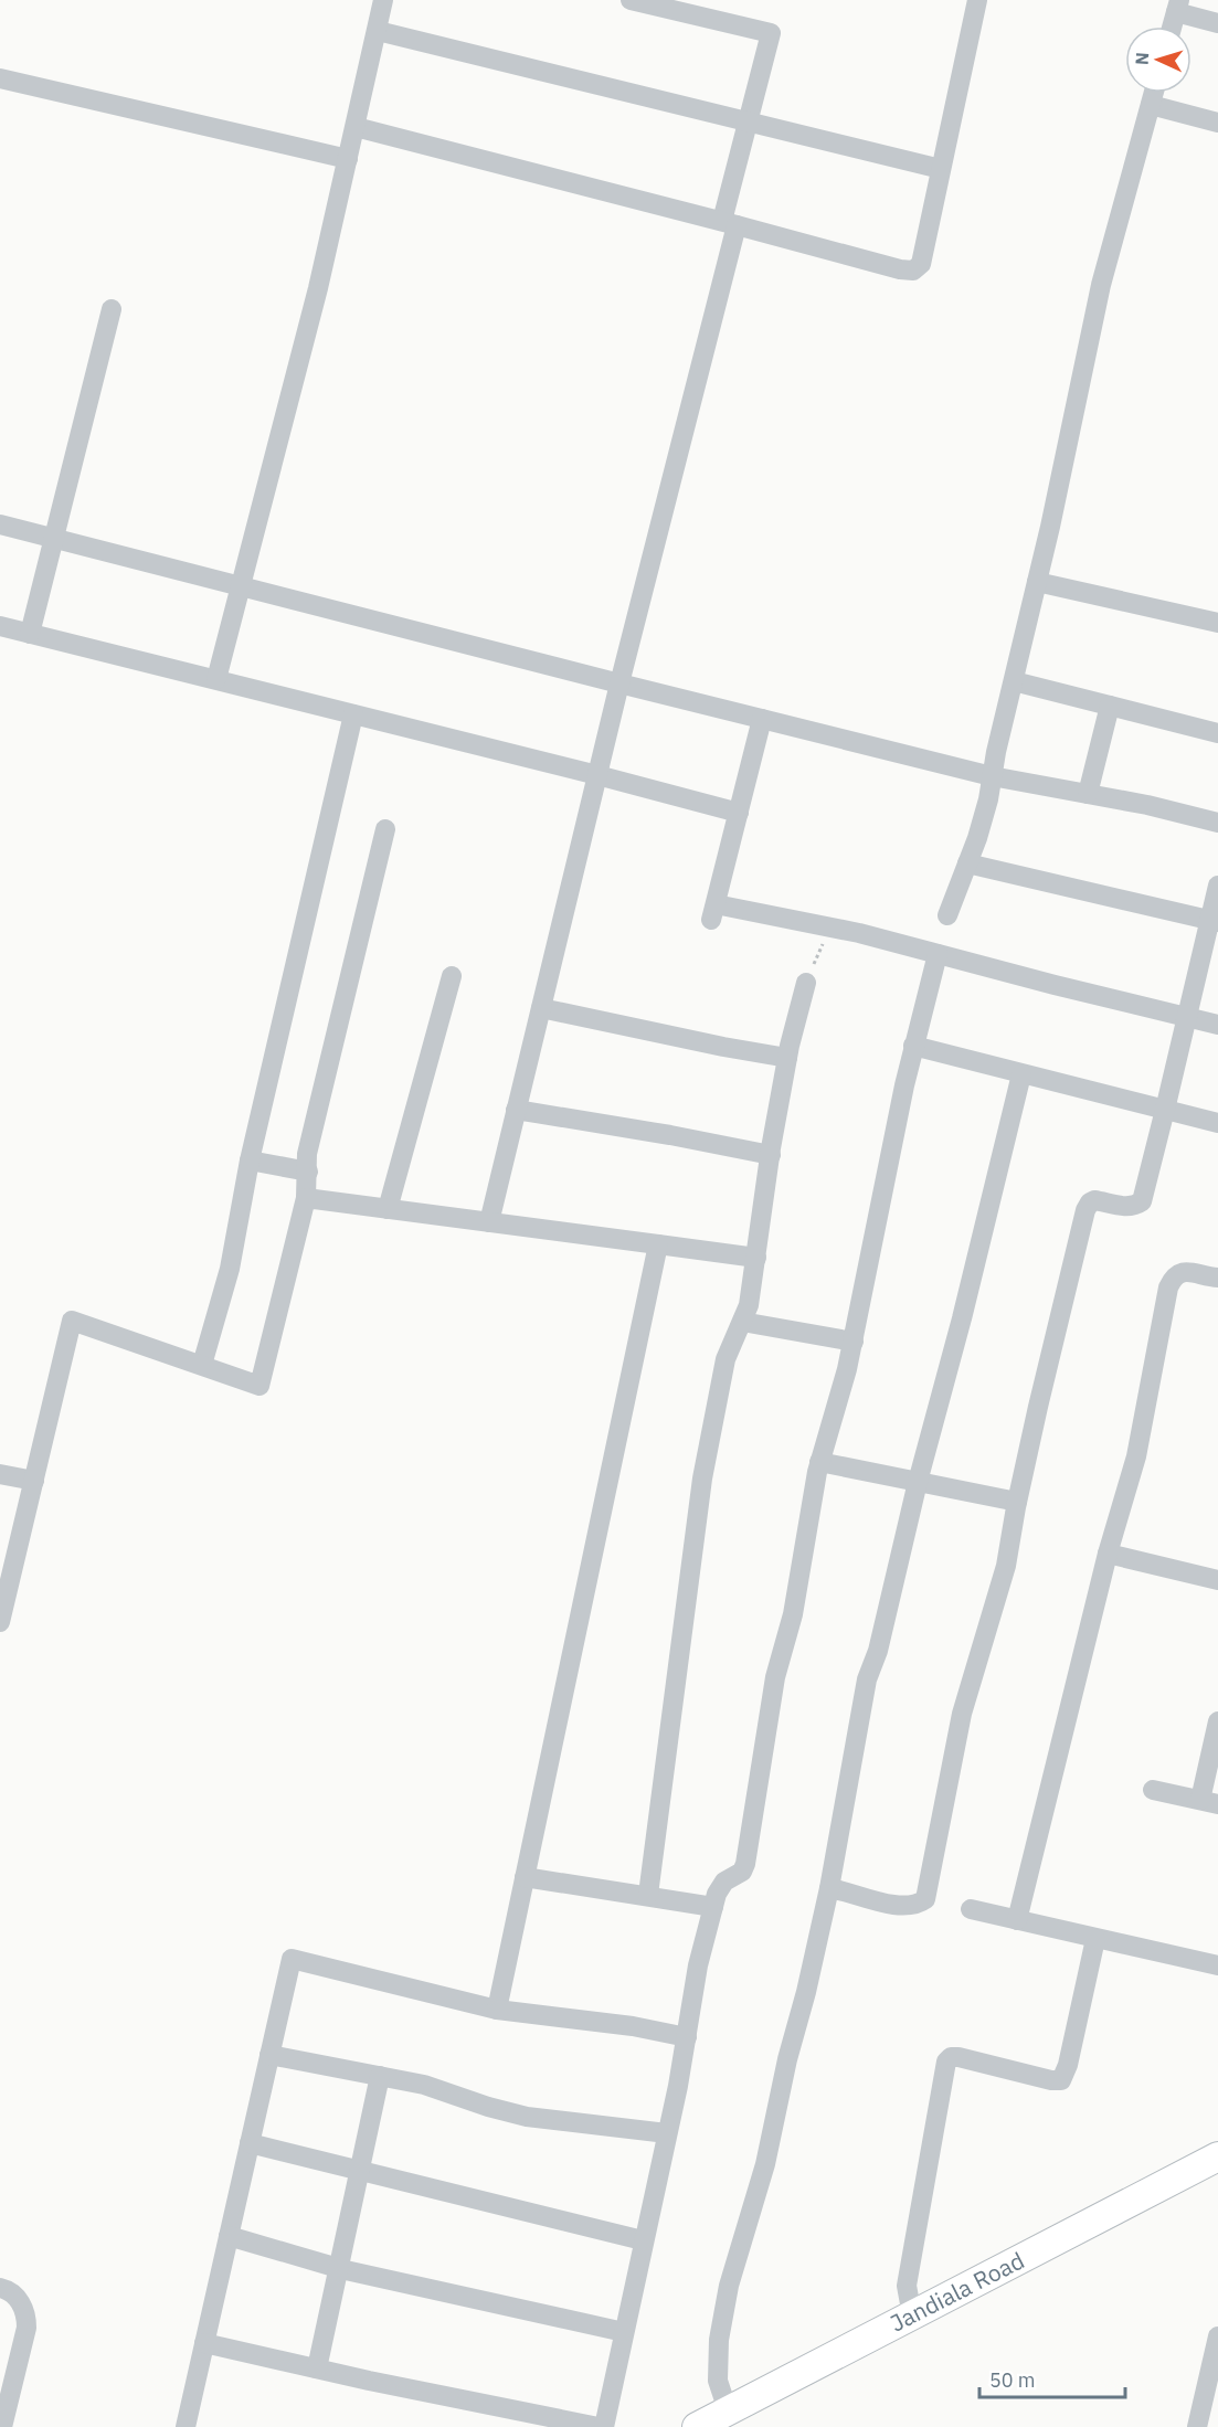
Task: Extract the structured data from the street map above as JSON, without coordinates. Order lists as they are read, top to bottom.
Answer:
{
  "streets": {
    "main road": ["Jandiala Road"]
  },
  "scale_bar": "50 m",
  "north": "left"
}
